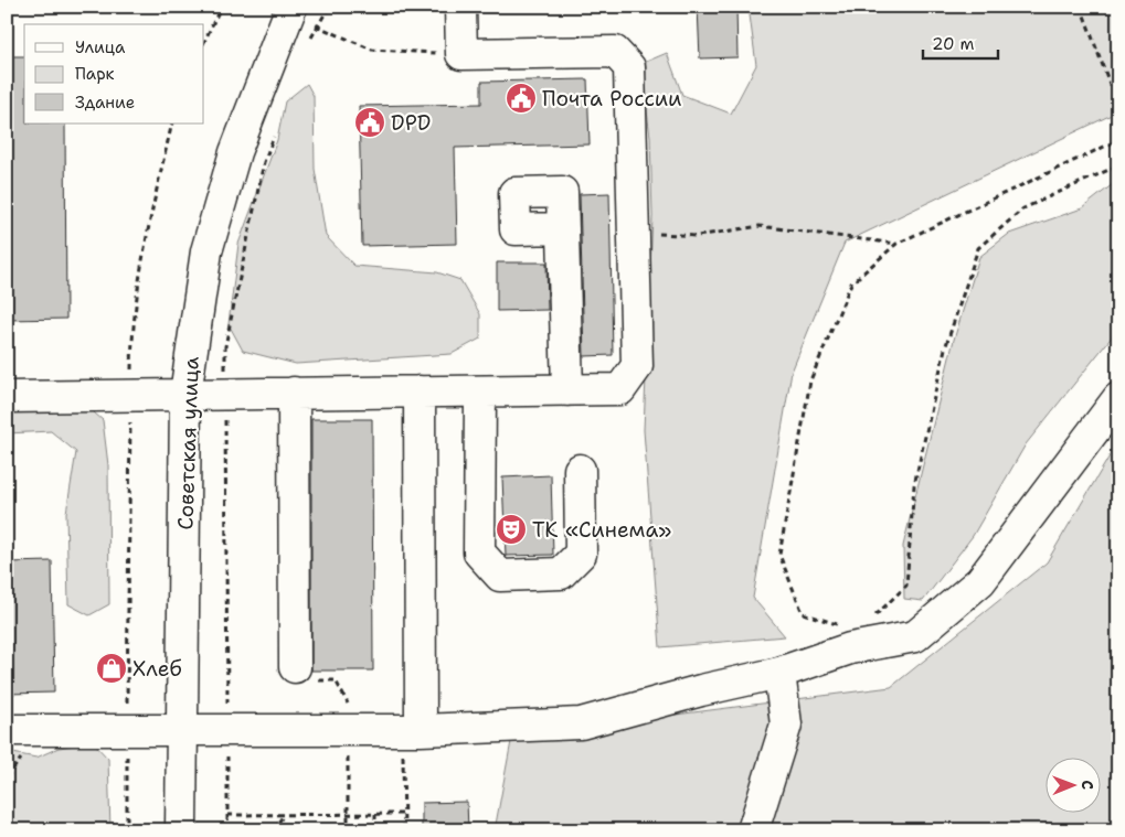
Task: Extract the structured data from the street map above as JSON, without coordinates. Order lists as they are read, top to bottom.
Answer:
{
  "streets": {
    "street": ["Советская улица"]
  },
  "places": {
    "public building": ["Почта России", "DPD"],
    "theatre": ["ТК «Синема»"],
    "shop": ["Хлеб"]
  },
  "legend": ["Улица", "Парк", "Здание"],
  "scale_bar": "20 m",
  "north": "right"
}
